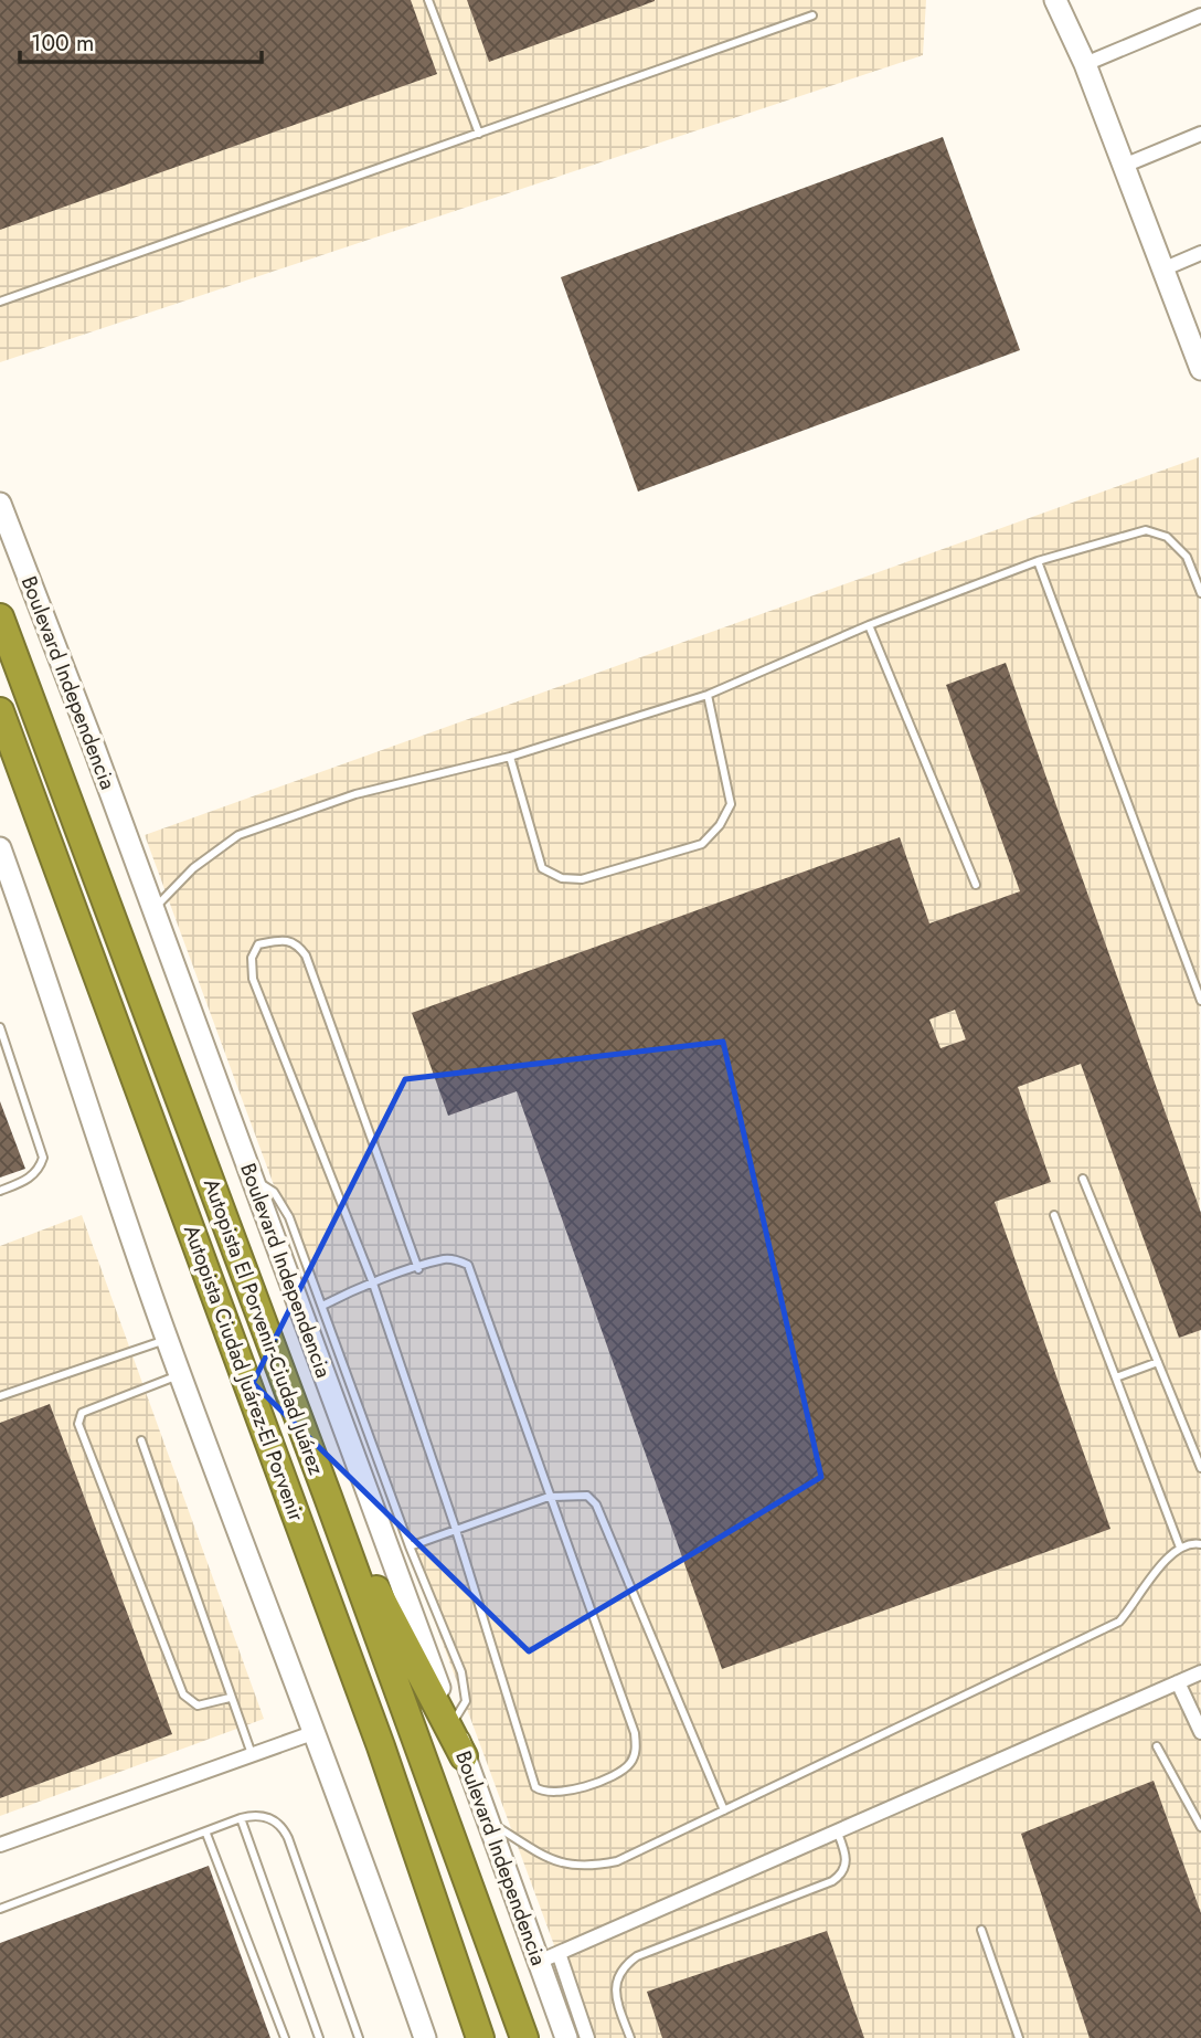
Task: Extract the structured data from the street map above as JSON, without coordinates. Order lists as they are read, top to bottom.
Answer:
{
  "streets": {
    "highway": ["Autopista El Porvenir-Ciudad Juárez", "Autopista Ciudad Juárez-El Porvenir"],
    "main road": ["Boulevard Independencia"]
  },
  "scale_bar": "100 m"
}
